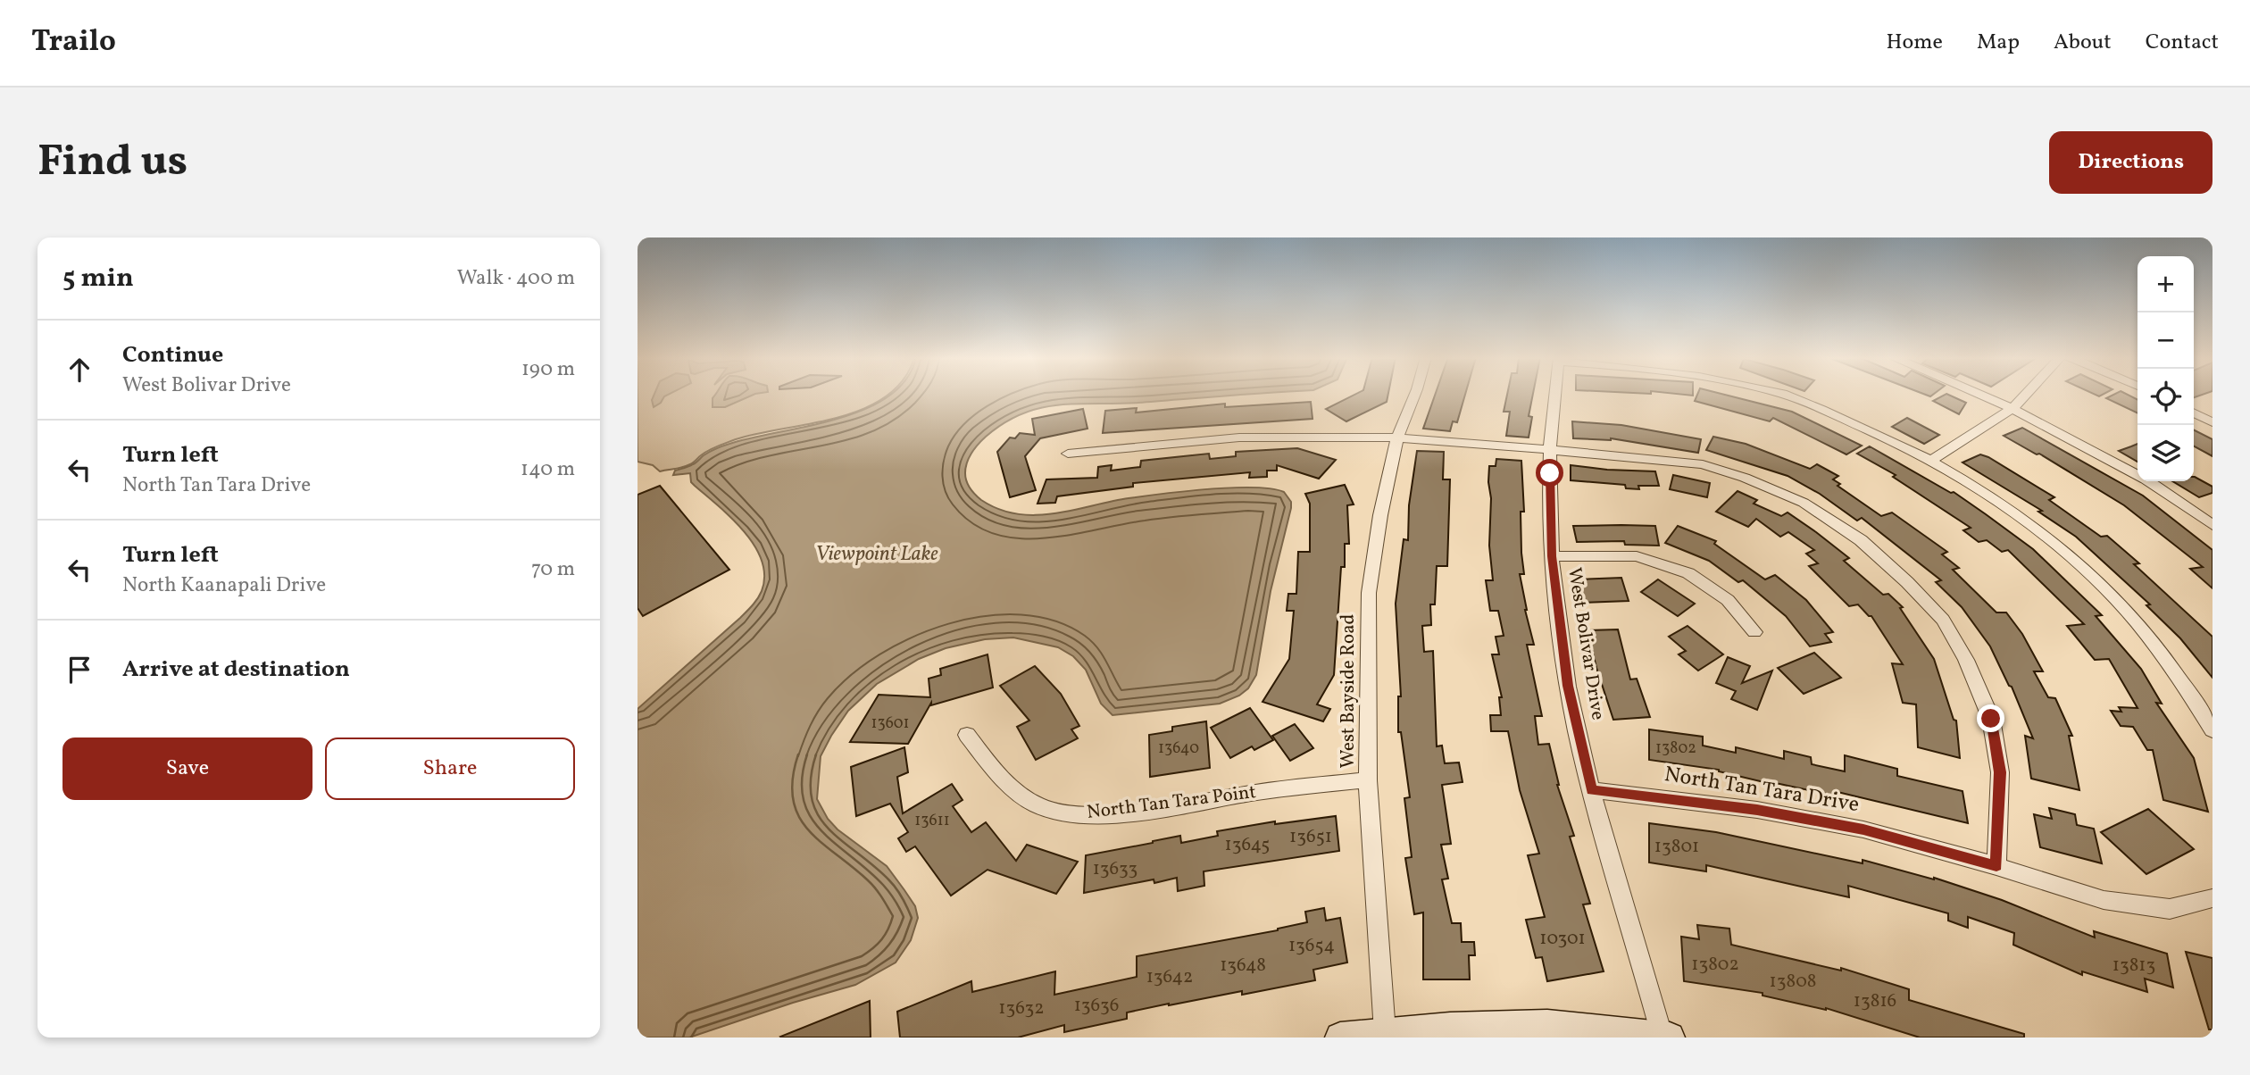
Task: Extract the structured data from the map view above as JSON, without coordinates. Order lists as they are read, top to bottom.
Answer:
{
  "streets": {
    "street": [
      "West Bolivar Drive",
      "West Bayside Road",
      "North Tan Tara Drive",
      "North Tan Tara Point"
    ]
  },
  "crossings": [
    ["West Bolivar Drive", "North Tan Tara Drive"],
    ["West Bayside Road", "North Tan Tara Point"]
  ],
  "water": ["Viewpoint Lake"],
  "house_numbers": [
    "13601",
    "13640",
    "13802",
    "13611",
    "13651",
    "13645",
    "13801",
    "13633",
    "10301",
    "13654",
    "13802",
    "13648",
    "13813",
    "13642",
    "13808",
    "13816",
    "13636",
    "13632"
  ],
  "page": {
    "header": "Trailo",
    "nav": [
      "Home",
      "Map",
      "About",
      "Contact"
    ],
    "buttons": [
      "Directions",
      ["Save", "Share"]
    ],
    "title": "Find us",
    "heading": ["5 min", "Walk · 400 m"],
    "map_buttons": ["+", "−"],
    "list": [
      ["Continue", "West Bolivar Drive", "190 m"],
      ["Turn left", "North Tan Tara Drive", "140 m"],
      ["Turn left", "North Kaanapali Drive", "70 m"],
      "Arrive at destination"
    ]
  }
}
